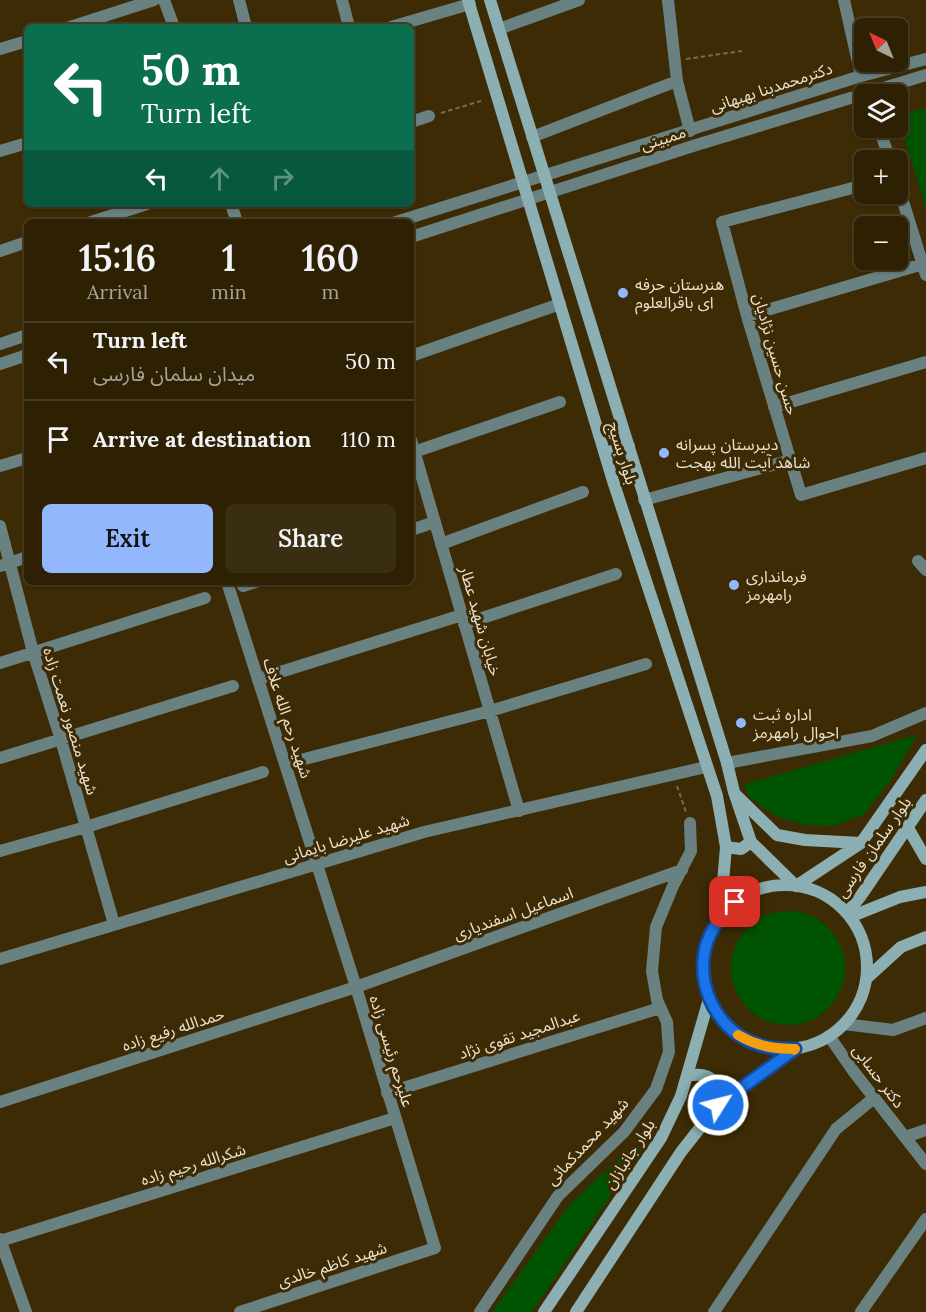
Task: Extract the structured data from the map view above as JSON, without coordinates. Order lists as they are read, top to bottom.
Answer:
{
  "streets": {
    "main road": ["بلوار بسیج", "بلوار سلمان فارسی", "بلوار جانبازان"],
    "street": [
      "دکترمحمدبنا بهبهانی",
      "ممبینی",
      "حسن حسین نژادیان",
      "خیابان شهید عطار",
      "شهید رحم الله علاف",
      "شهید منصور نعمت زاده",
      "شهید علیرضا بایمانی",
      "اسماعیل اسفندیاری",
      "حمدالله رفیع زاده",
      "عبدالمجید تقوی نژاد",
      "علیرحم رئیسی زاده",
      "دکتر حسابی",
      "شهید محمدکمائی",
      "شکرالله رحیم زاده",
      "شهید کاظم خالدی"
    ]
  },
  "crossings": [
    ["دکترمحمدبنا بهبهانی", "بلوار بسیج"],
    ["ممبینی", "بلوار بسیج"],
    ["بلوار بسیج", "شهید علیرضا بایمانی"],
    ["بلوار بسیج", "بلوار سلمان فارسی"],
    ["بلوار بسیج", "دکتر حسابی"],
    ["بلوار بسیج", "بلوار جانبازان"],
    ["خیابان شهید عطار", "شهید علیرضا بایمانی"],
    ["شهید رحم الله علاف", "شهید علیرضا بایمانی"],
    ["شهید رحم الله علاف", "علیرحم رئیسی زاده"],
    ["شهید منصور نعمت زاده", "شهید علیرضا بایمانی"],
    ["شهید علیرضا بایمانی", "علیرحم رئیسی زاده"],
    ["بلوار سلمان فارسی", "دکتر حسابی"],
    ["بلوار سلمان فارسی", "بلوار جانبازان"],
    ["اسماعیل اسفندیاری", "حمدالله رفیع زاده"],
    ["اسماعیل اسفندیاری", "علیرحم رئیسی زاده"],
    ["اسماعیل اسفندیاری", "شهید محمدکمائی"],
    ["حمدالله رفیع زاده", "علیرحم رئیسی زاده"],
    ["عبدالمجید تقوی نژاد", "علیرحم رئیسی زاده"],
    ["عبدالمجید تقوی نژاد", "شهید محمدکمائی"],
    ["علیرحم رئیسی زاده", "شکرالله رحیم زاده"],
    ["علیرحم رئیسی زاده", "شهید کاظم خالدی"],
    ["دکتر حسابی", "بلوار جانبازان"]
  ],
  "places": [
    "هنرستان حرفه ای باقرالعلوم",
    "دبیرستان پسرانه شاهد آیت الله بهجت",
    "فرمانداری رامهرمز",
    "اداره ثبت احوال رامهرمز"
  ],
  "north": "top left",
  "page": {
    "map_buttons": ["+", "−"],
    "turn": ["50 m", "Turn left"],
    "eta": [
      "15:16",
      "Arrival",
      "1",
      "min",
      "160",
      "m"
    ],
    "list": [
      {
        "name": "Turn left",
        "note": "میدان سلمان فارسی",
        "value": "50 m"
      },
      {
        "name": "Arrive at destination",
        "value": "110 m"
      }
    ],
    "buttons": ["Exit", "Share"]
  }
}
